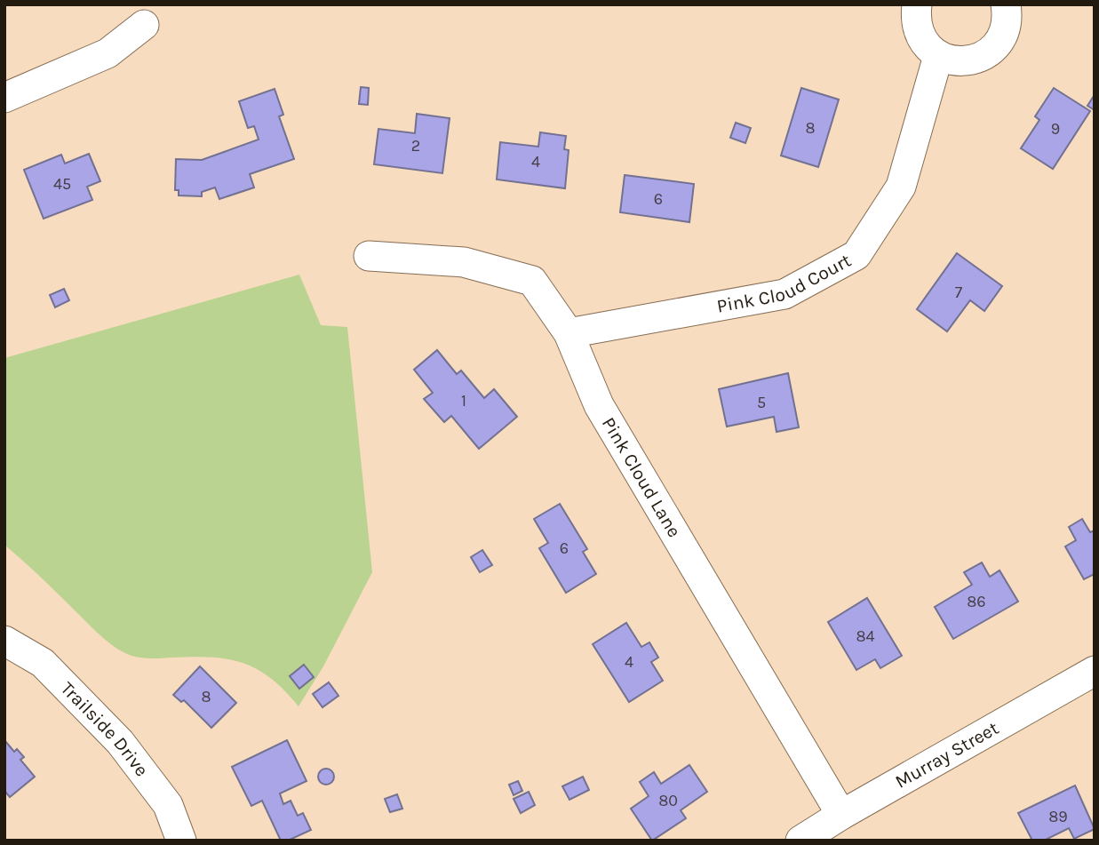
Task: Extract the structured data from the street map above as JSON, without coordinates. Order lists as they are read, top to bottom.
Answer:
{
  "streets": {
    "street": [
      "Pink Cloud Court",
      "Pink Cloud Lane",
      "Trailside Drive",
      "Murray Street"
    ]
  },
  "crossings": [
    ["Pink Cloud Court", "Pink Cloud Lane"],
    ["Pink Cloud Lane", "Murray Street"]
  ],
  "house_numbers": [
    "8",
    "9",
    "2",
    "4",
    "45",
    "6",
    "7",
    "1",
    "5",
    "6",
    "86",
    "84",
    "4",
    "8",
    "80",
    "89"
  ]
}
